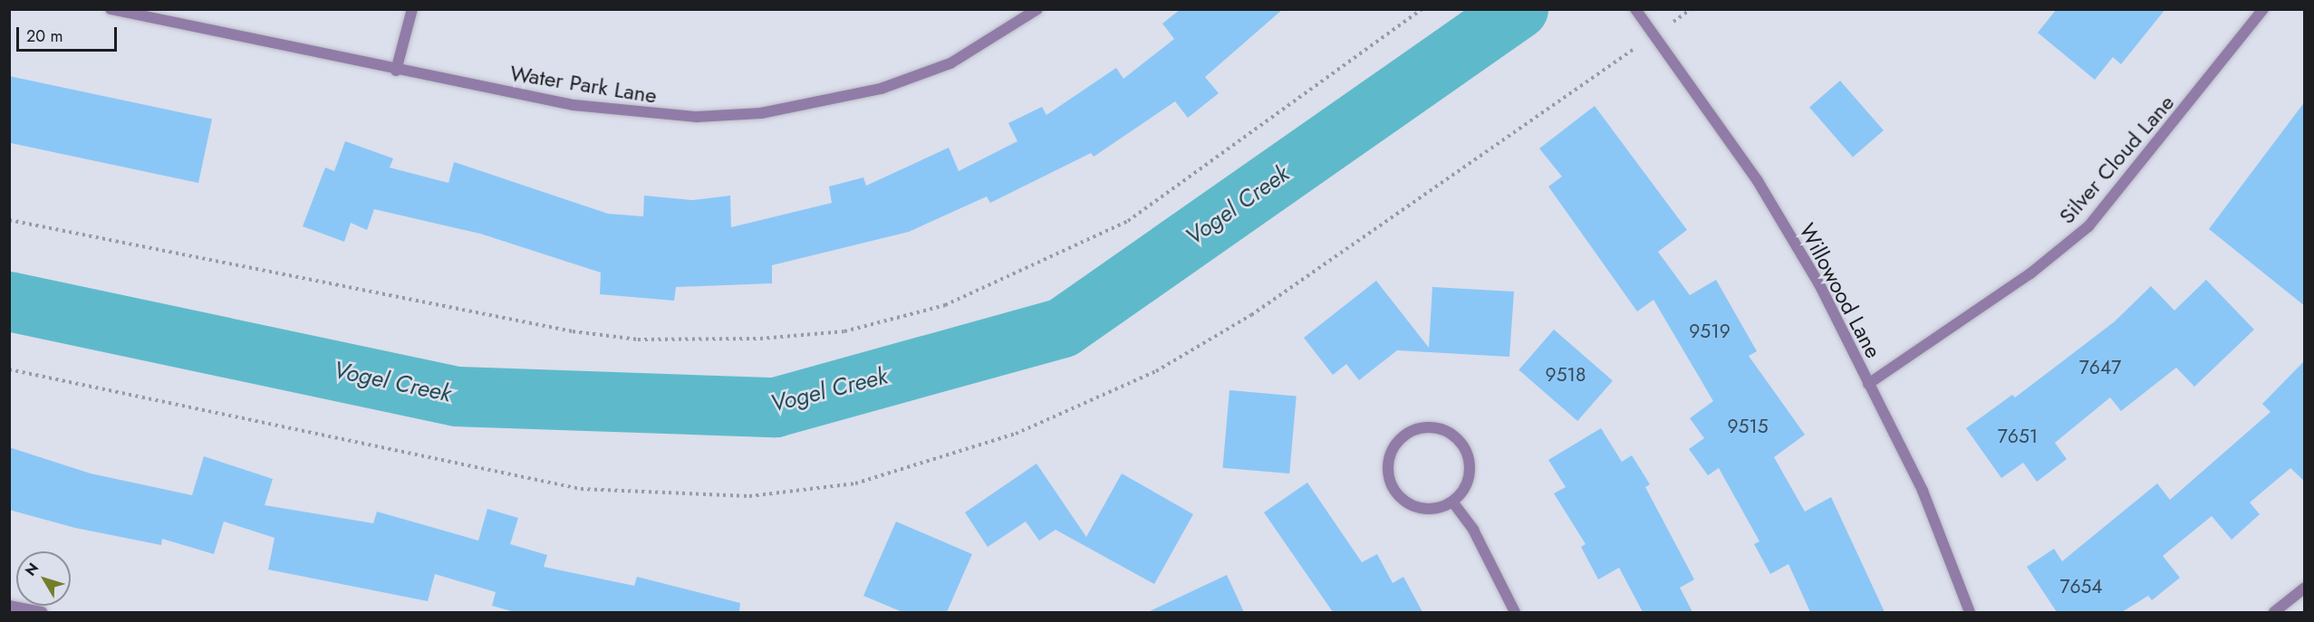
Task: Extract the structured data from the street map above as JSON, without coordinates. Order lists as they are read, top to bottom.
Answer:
{
  "streets": {
    "street": ["Water Park Lane", "Silver Cloud Lane", "Willowood Lane"]
  },
  "crossings": [
    ["Silver Cloud Lane", "Willowood Lane"]
  ],
  "water": ["Vogel Creek"],
  "house_numbers": [
    "9519",
    "7647",
    "9518",
    "9515",
    "7651",
    "7654"
  ],
  "scale_bar": "20 m",
  "north": "top left"
}
